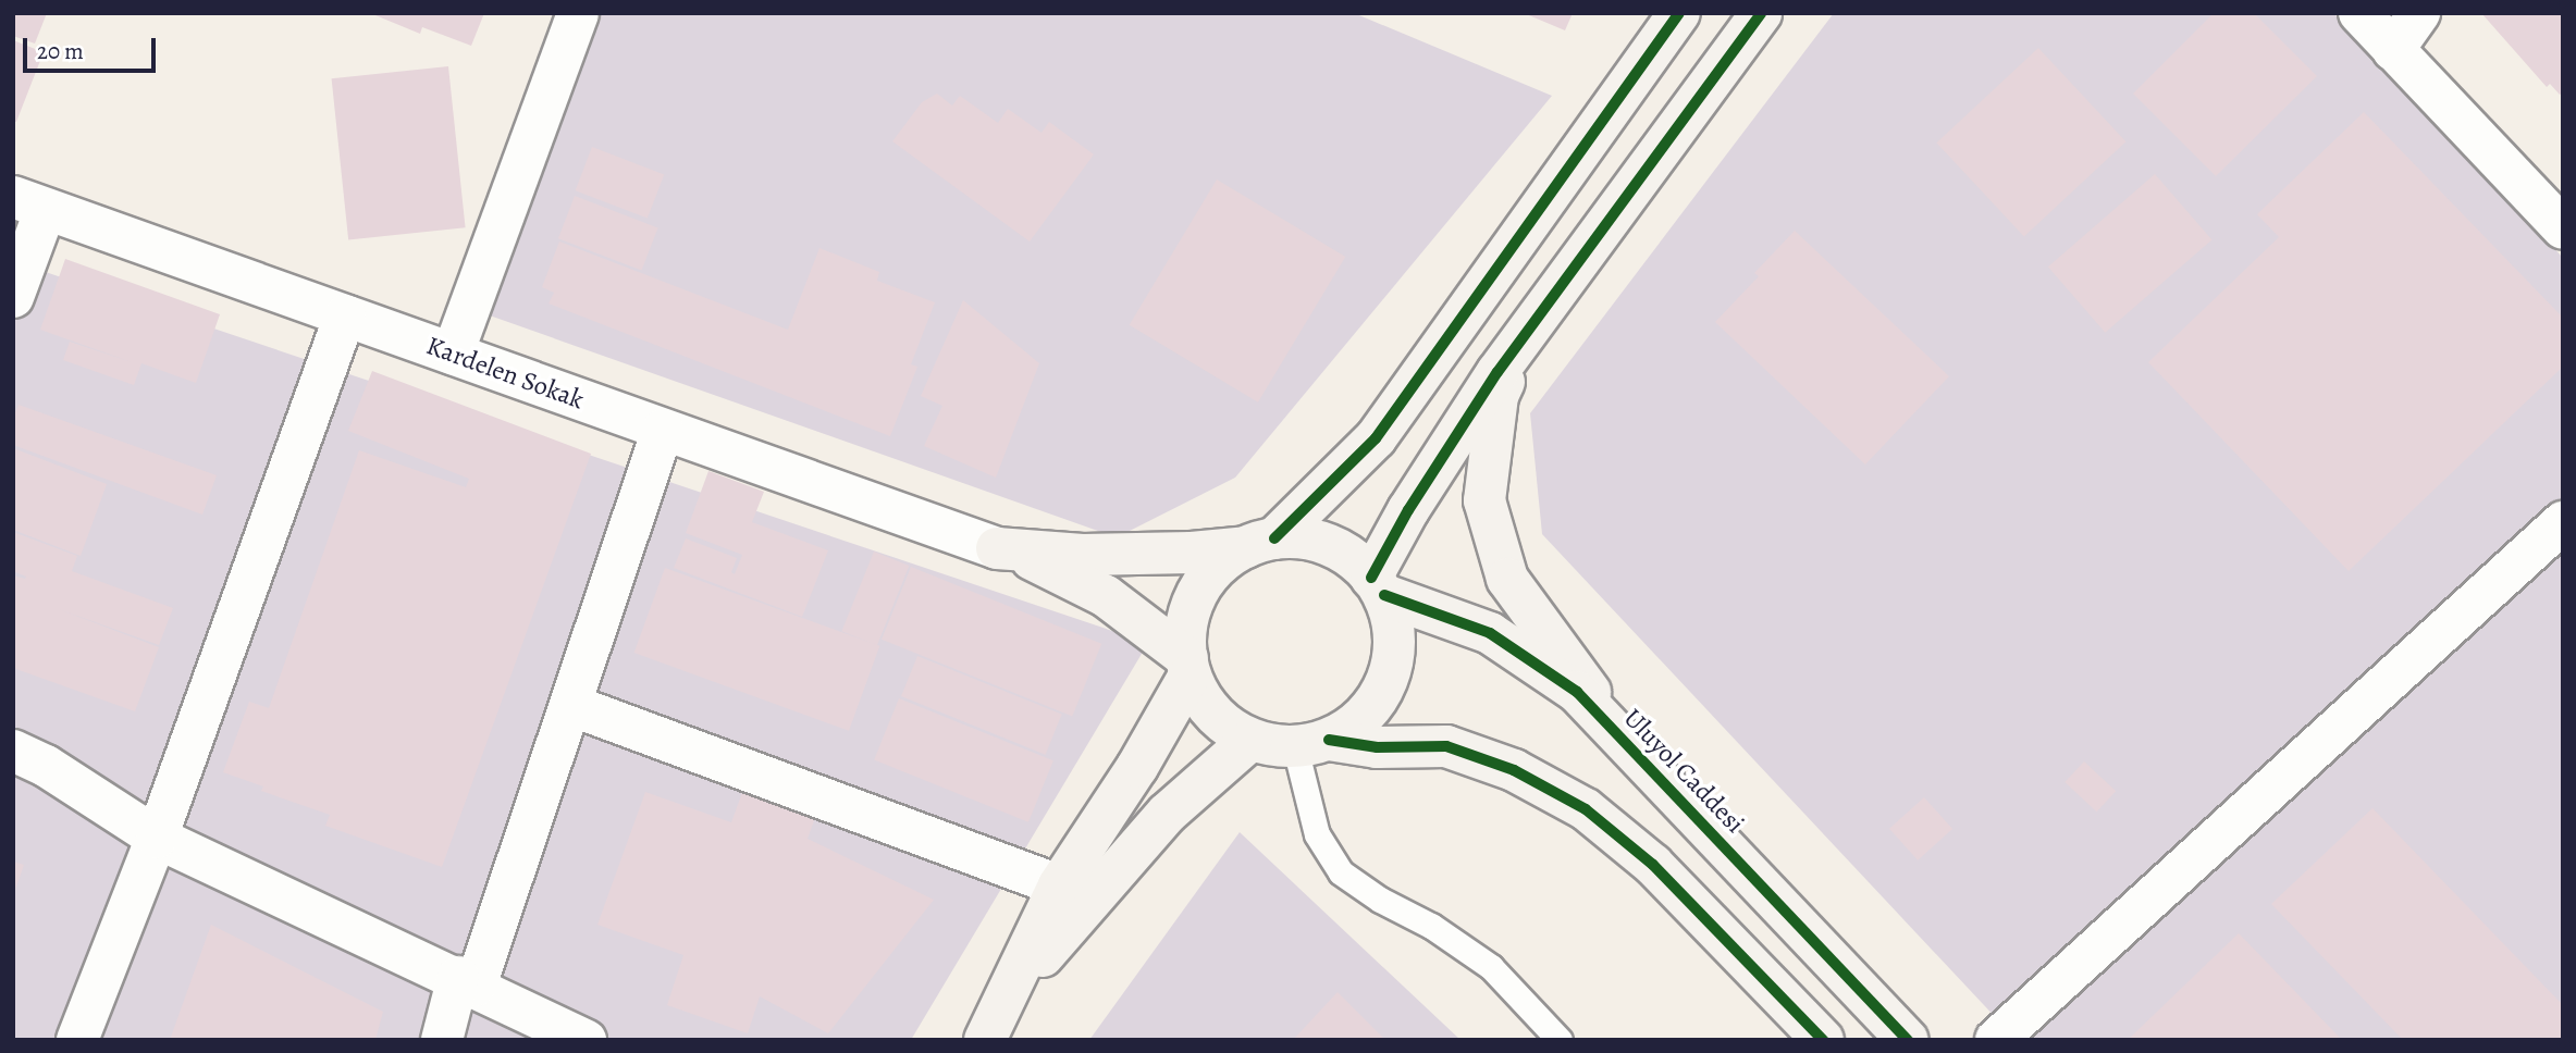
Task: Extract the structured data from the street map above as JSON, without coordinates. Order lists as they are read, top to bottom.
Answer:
{
  "streets": {
    "main road": ["Uluyol Caddesi"],
    "street": ["Kardelen Sokak"]
  },
  "scale_bar": "20 m"
}
